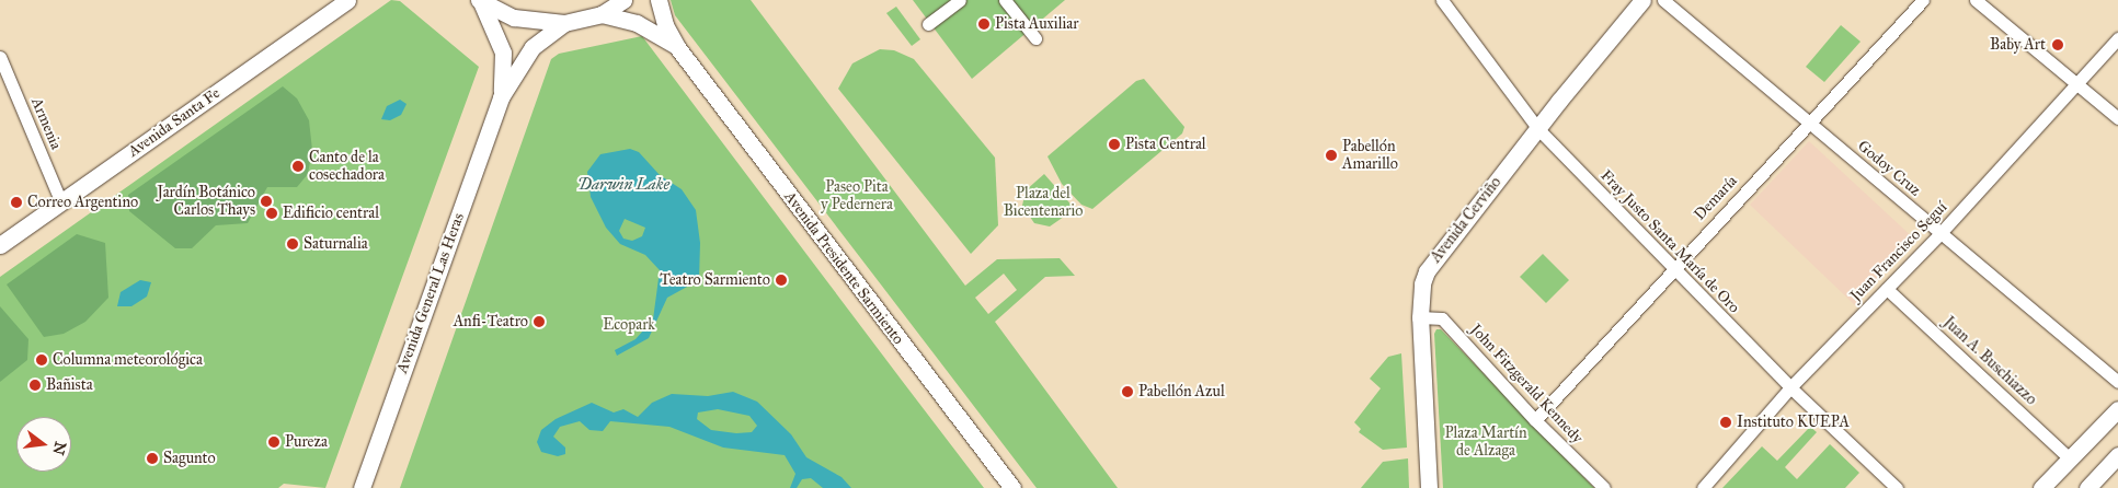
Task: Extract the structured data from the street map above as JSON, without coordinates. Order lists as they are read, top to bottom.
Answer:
{
  "streets": {
    "main road": [
      "Avenida Santa Fe",
      "Avenida Cerviño",
      "Avenida Presidente Sarmiento",
      "Avenida General Las Heras"
    ],
    "street": [
      "Armenia",
      "Godoy Cruz",
      "Demaría",
      "Fray Justo Santa María de Oro",
      "Juan Francisco Seguí",
      "Juan A. Buschiazzo",
      "John Fitzgerald Kennedy"
    ]
  },
  "crossings": [
    ["Avenida Santa Fe", "Armenia"],
    ["Godoy Cruz", "Demaría"],
    ["Godoy Cruz", "Juan Francisco Seguí"],
    ["Demaría", "Fray Justo Santa María de Oro"],
    ["Demaría", "John Fitzgerald Kennedy"],
    ["Avenida Cerviño", "Fray Justo Santa María de Oro"],
    ["Avenida Cerviño", "John Fitzgerald Kennedy"],
    ["Fray Justo Santa María de Oro", "Juan Francisco Seguí"],
    ["Juan Francisco Seguí", "Juan A. Buschiazzo"]
  ],
  "water": ["Darwin Lake"],
  "parks": [
    "Paseo Pita y Pedernera",
    "Plaza del Bicentenario",
    "Ecopark",
    "Plaza Martín de Alzaga"
  ],
  "places": [
    "Pista Auxiliar",
    "Baby Art",
    "Pista Central",
    "Pabellón Amarillo",
    "Canto de la cosechadora",
    "Jardín Botánico Carlos Thays",
    "Correo Argentino",
    "Edificio central",
    "Saturnalia",
    "Teatro Sarmiento",
    "Anfi-Teatro",
    "Columna meteorológica",
    "Bañista",
    "Pabellón Azul",
    "Instituto KUEPA",
    "Pureza",
    "Sagunto"
  ],
  "north": "right"
}
